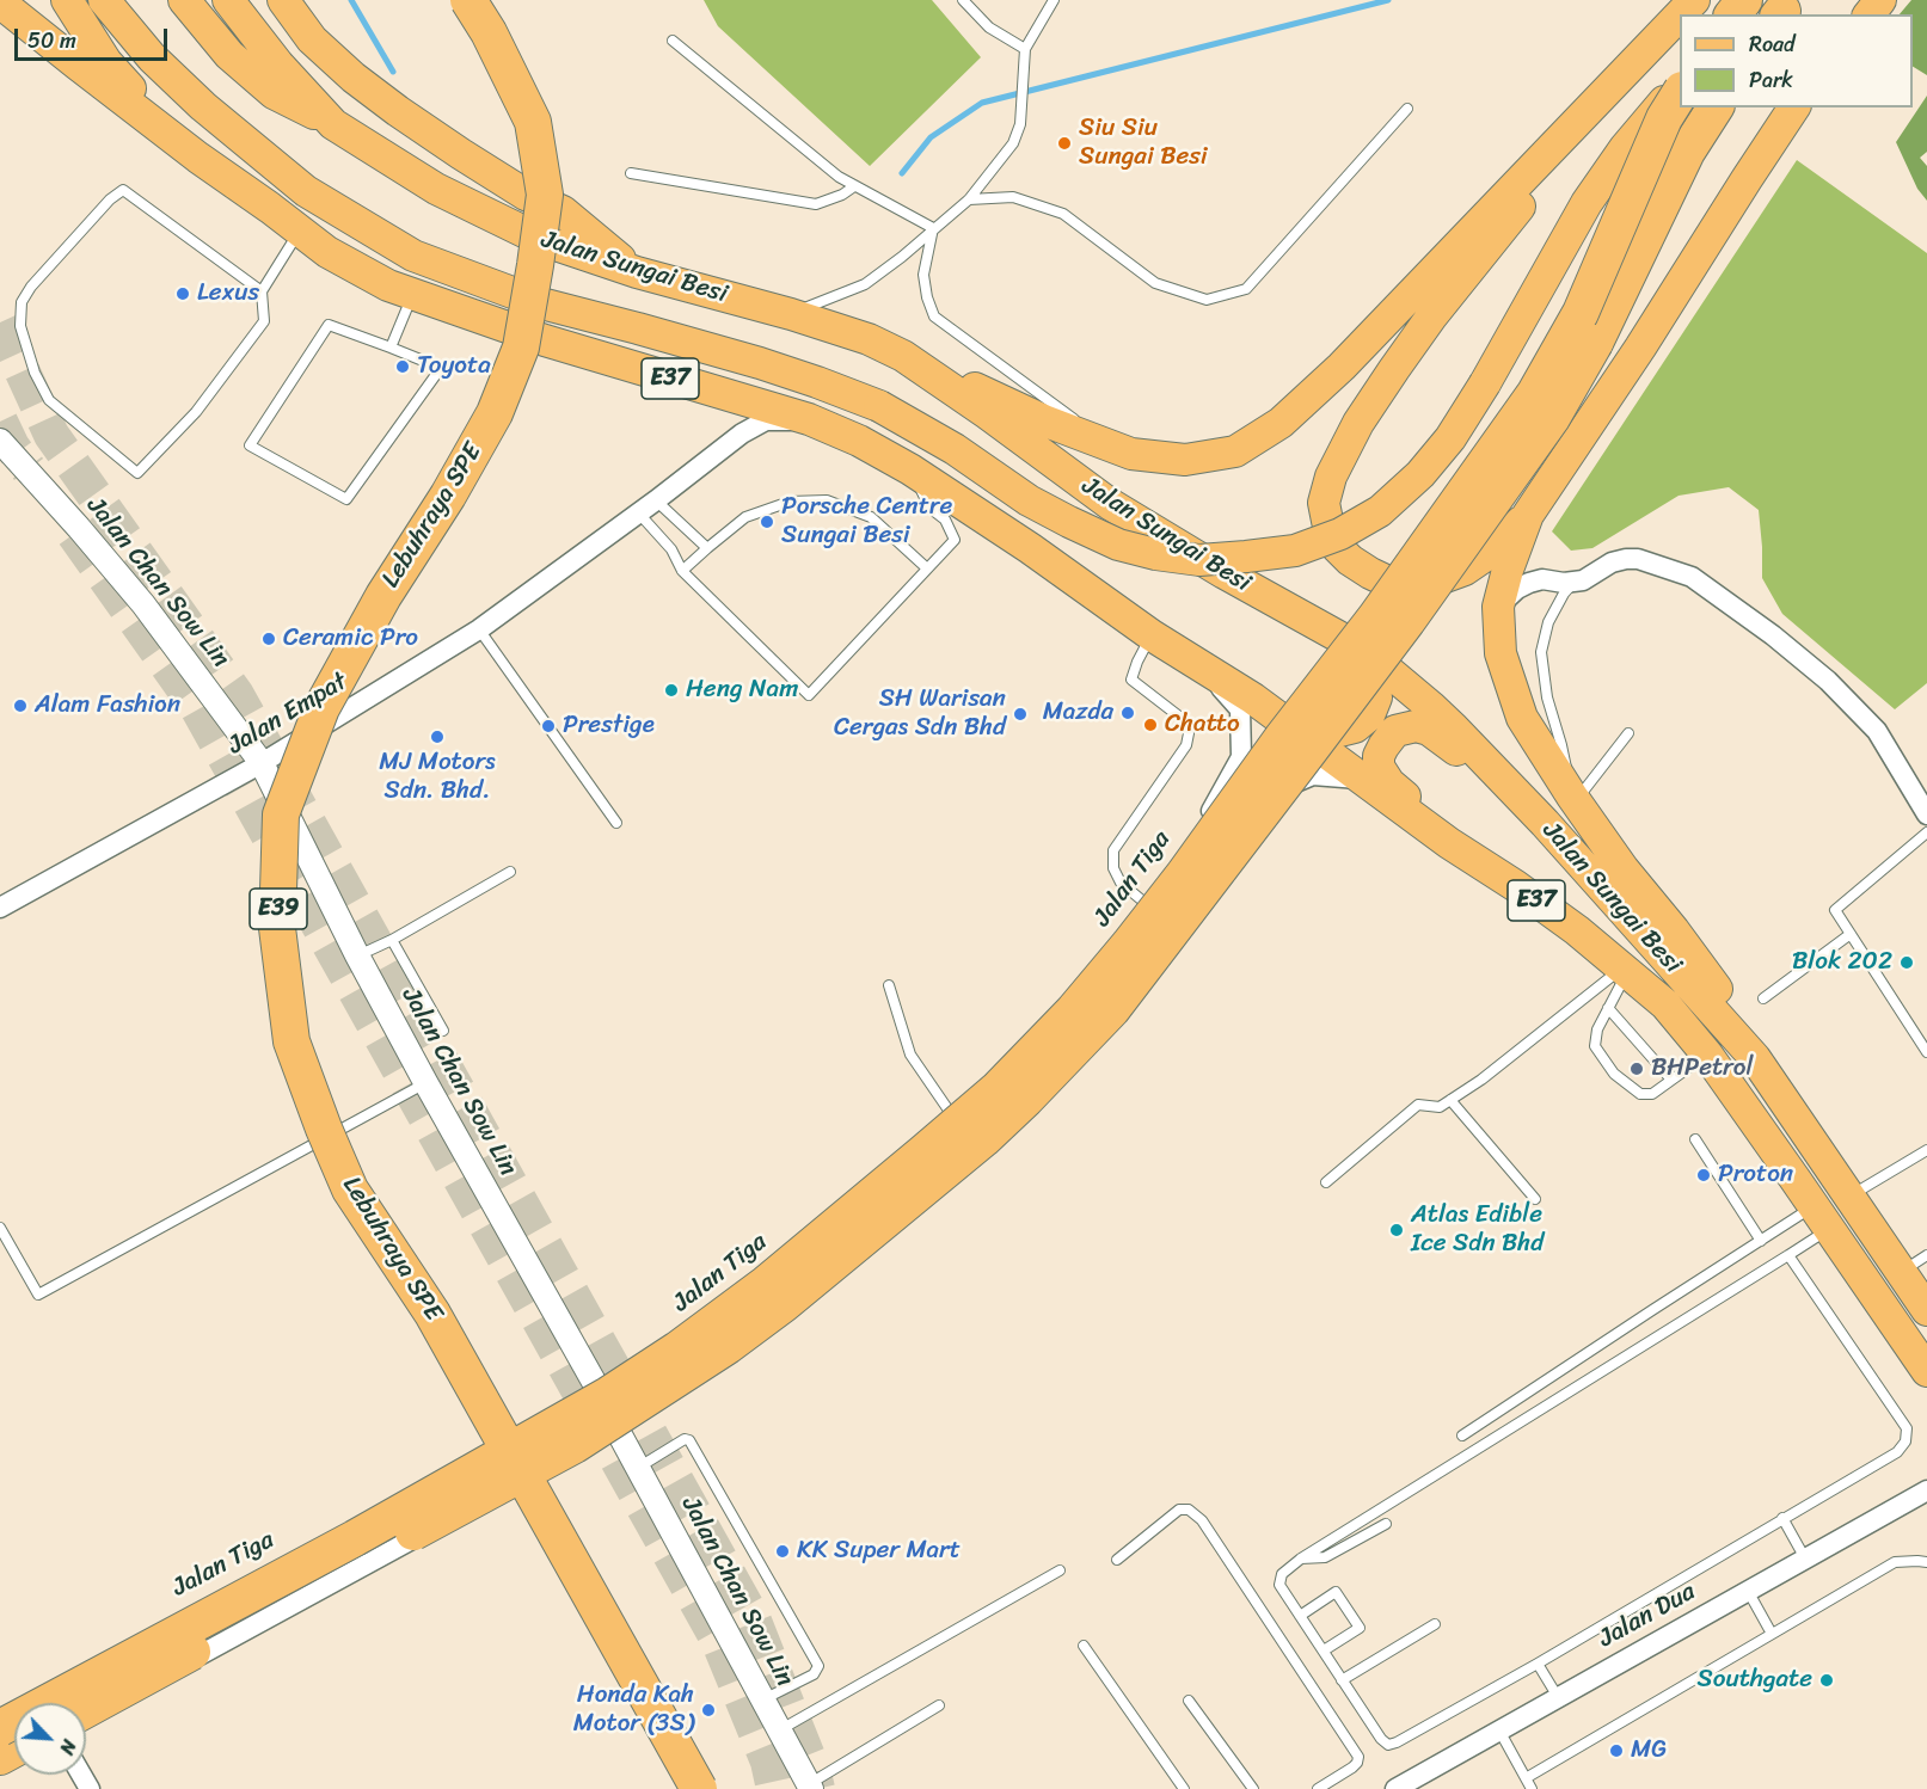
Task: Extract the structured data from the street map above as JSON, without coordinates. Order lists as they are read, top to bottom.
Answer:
{
  "streets": {
    "highway": ["Lebuhraya SPE", "E39"],
    "main road": ["Jalan Sungai Besi", "E37"],
    "street": [
      "Jalan Chan Sow Lin",
      "Jalan Empat",
      "Jalan Tiga",
      "Jalan Dua"
    ]
  },
  "crossings": [
    ["Jalan Sungai Besi", "E37"],
    ["Jalan Sungai Besi", "Jalan Empat"],
    ["Jalan Sungai Besi", "Jalan Tiga"],
    ["Jalan Chan Sow Lin", "Jalan Empat"],
    ["Jalan Chan Sow Lin", "Jalan Tiga"]
  ],
  "places": [
    "Siu Siu Sungai Besi",
    "Lexus",
    "Toyota",
    "Porsche Centre Sungai Besi",
    "Ceramic Pro",
    "Heng Nam",
    "Alam Fashion",
    "Mazda",
    "SH Warisan Cergas Sdn Bhd",
    "Chatto",
    "Prestige",
    "MJ Motors Sdn. Bhd.",
    "Blok 202",
    "BHPetrol",
    "Proton",
    "Atlas Edible Ice Sdn Bhd",
    "KK Super Mart",
    "Southgate",
    "Honda Kah Motor (3S)",
    "MG"
  ],
  "legend": ["Road", "Park"],
  "scale_bar": "50 m",
  "north": "bottom right"
}
